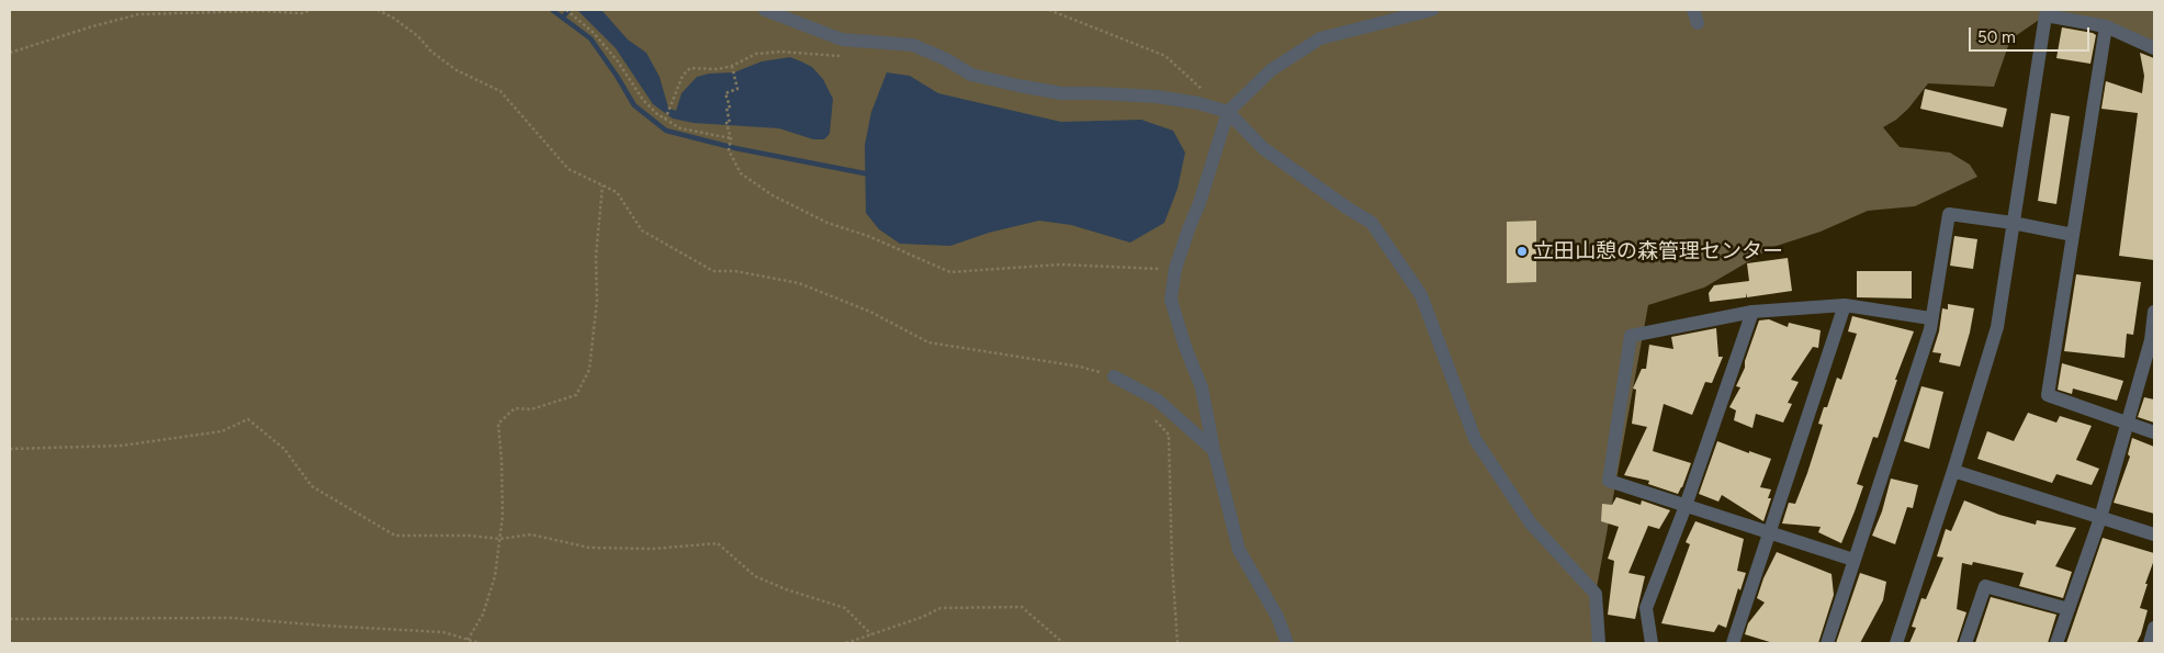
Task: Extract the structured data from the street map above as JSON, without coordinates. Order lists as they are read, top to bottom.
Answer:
{
  "places": ["立田山憩の森管理センター"],
  "scale_bar": "50 m"
}
